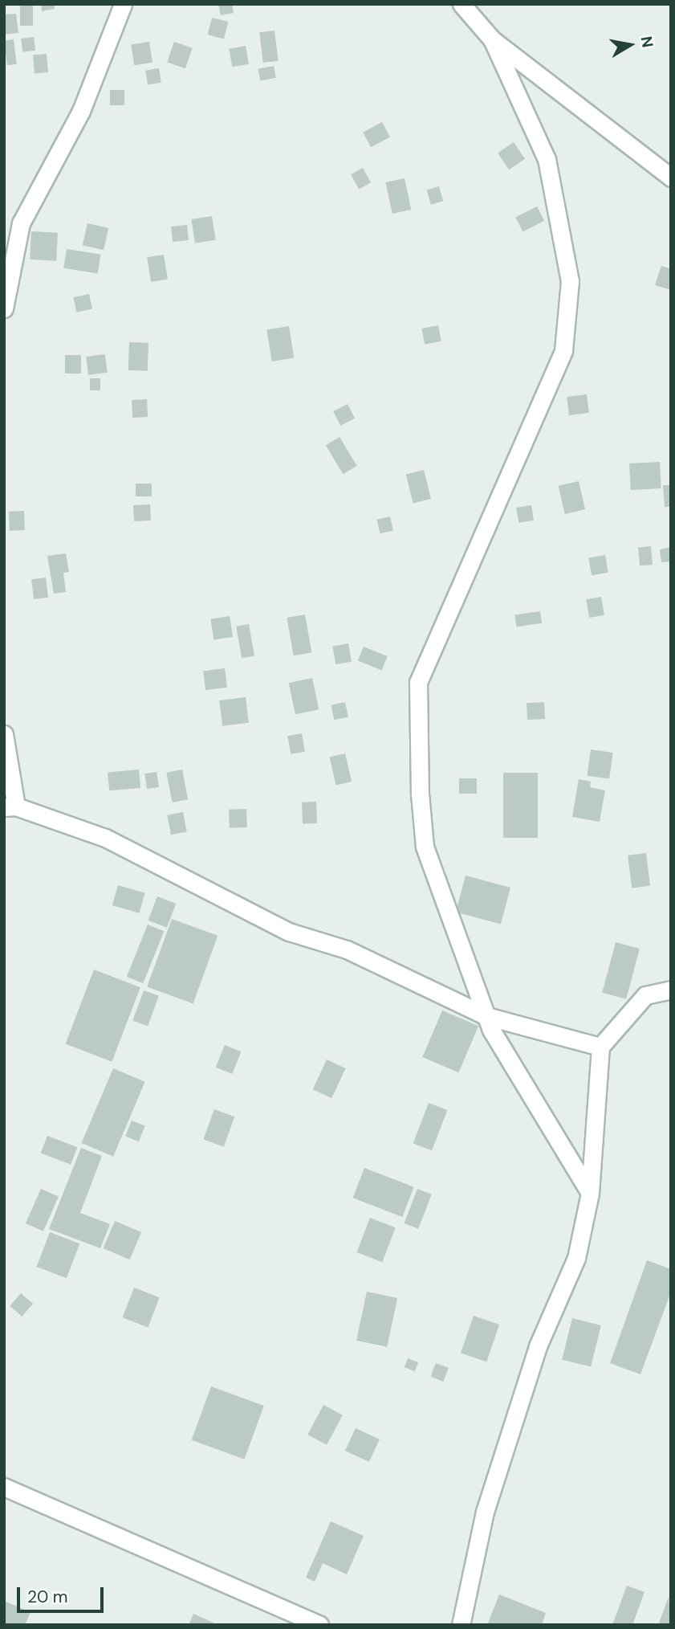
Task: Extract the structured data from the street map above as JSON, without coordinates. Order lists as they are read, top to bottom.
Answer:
{
  "scale_bar": "20 m",
  "north": "right"
}
